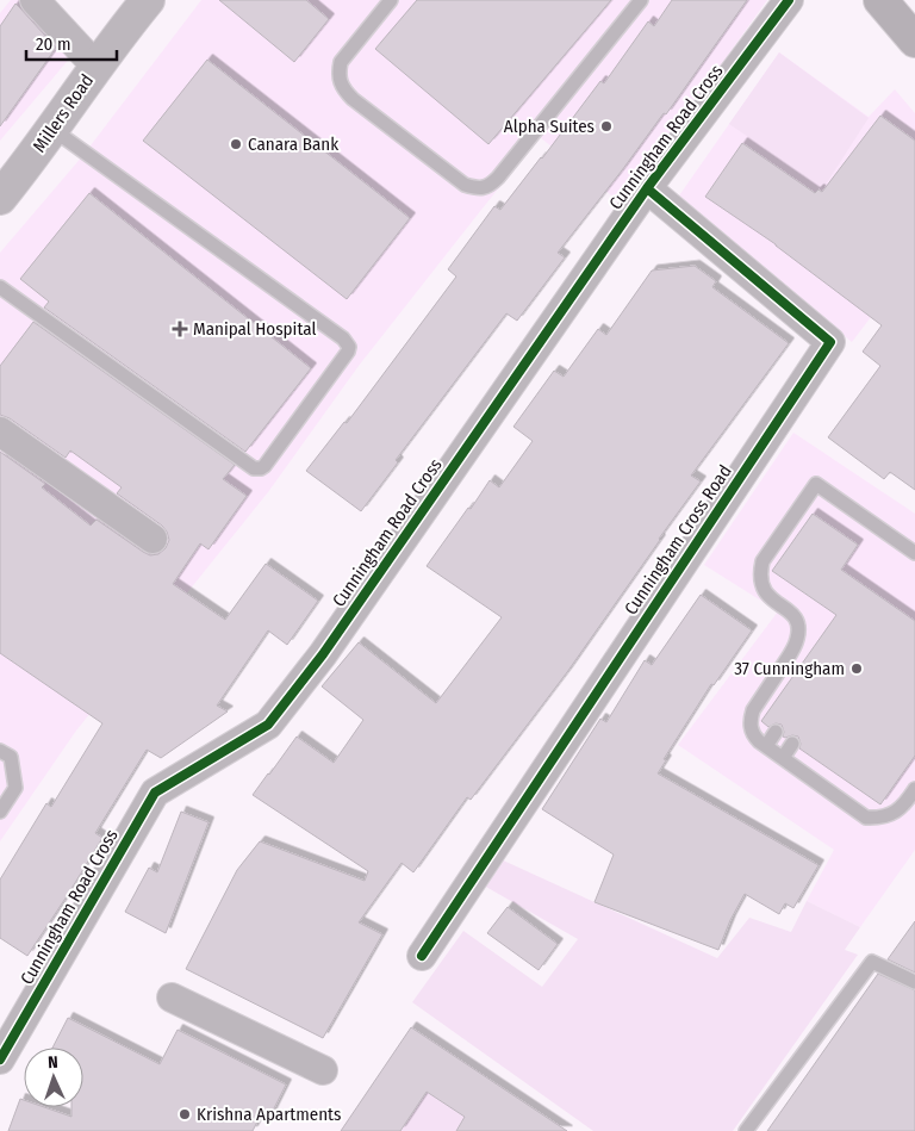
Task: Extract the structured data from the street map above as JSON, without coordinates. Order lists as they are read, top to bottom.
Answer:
{
  "streets": {
    "street": ["Millers Road", "Cunningham Road Cross", "Cunningham Cross Road"]
  },
  "crossings": [
    ["Cunningham Road Cross", "Cunningham Cross Road"]
  ],
  "places": {
    "other": [
      "Alpha Suites",
      "Canara Bank",
      "37 Cunningham",
      "Krishna Apartments"
    ],
    "health": ["Manipal Hospital"]
  },
  "scale_bar": "20 m",
  "north": "top"
}
